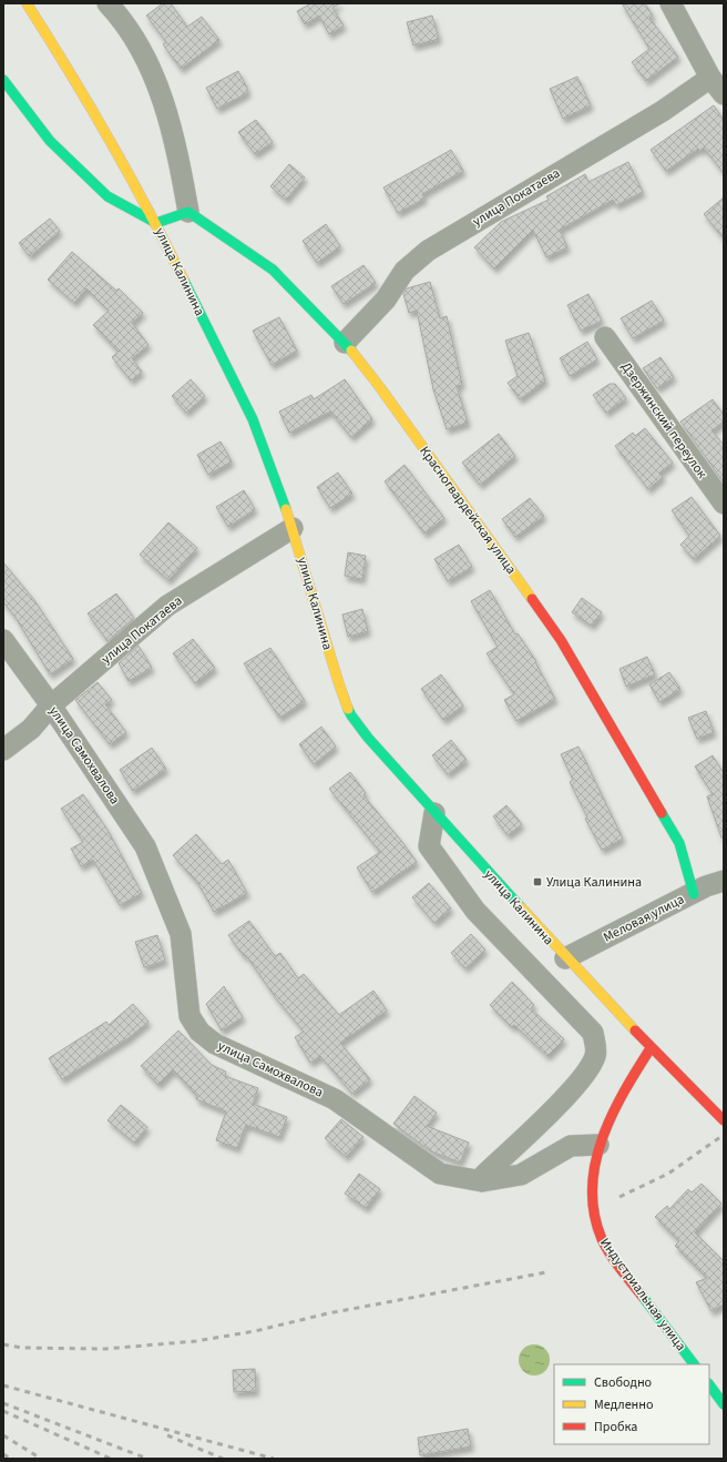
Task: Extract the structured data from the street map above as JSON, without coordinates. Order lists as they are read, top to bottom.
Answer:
{
  "streets": {
    "street": [
      "улица Покатаева",
      "улица Калинина",
      "Дзержинский переулок",
      "Красногвардейская улица",
      "улица Самохвалова",
      "Меловая улица",
      "Индустриальная улица"
    ]
  },
  "crossings": [
    ["улица Покатаева", "улица Калинина"],
    ["улица Покатаева", "Красногвардейская улица"],
    ["улица Покатаева", "улица Самохвалова"],
    ["улица Калинина", "Меловая улица"],
    ["улица Калинина", "Индустриальная улица"],
    ["Красногвардейская улица", "Меловая улица"],
    ["улица Самохвалова", "Индустриальная улица"]
  ],
  "places": {
    "transit": ["Улица Калинина"]
  },
  "legend": ["Свободно", "Медленно", "Пробка"]
}
